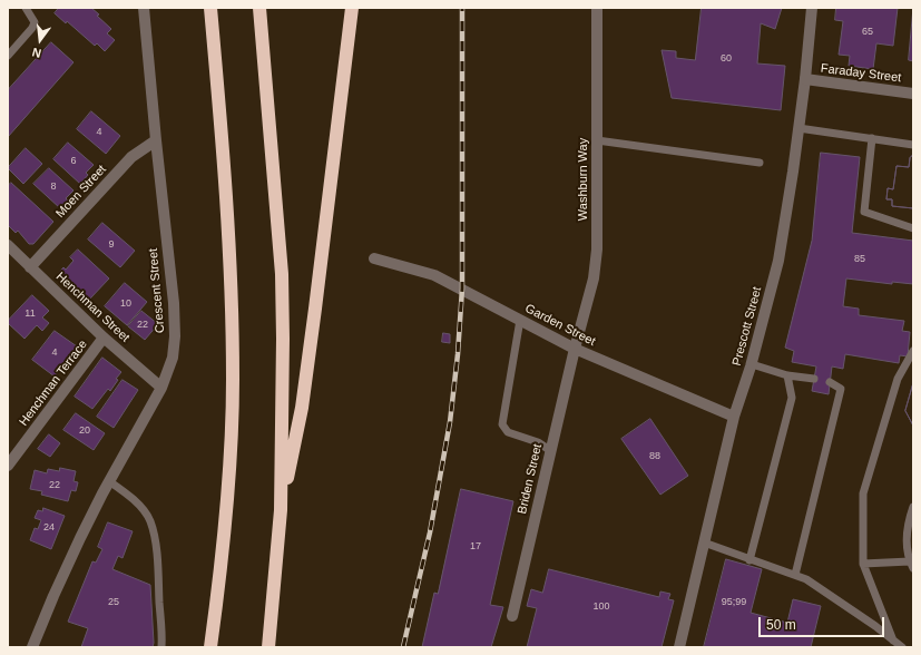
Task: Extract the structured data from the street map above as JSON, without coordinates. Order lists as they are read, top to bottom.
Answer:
{
  "streets": {
    "street": [
      "Faraday Street",
      "Washburn Way",
      "Moen Street",
      "Crescent Street",
      "Henchman Street",
      "Garden Street",
      "Prescott Street",
      "Henchman Terrace",
      "Briden Street"
    ]
  },
  "crossings": [
    ["Faraday Street", "Prescott Street"],
    ["Washburn Way", "Garden Street"],
    ["Washburn Way", "Briden Street"],
    ["Moen Street", "Crescent Street"],
    ["Moen Street", "Henchman Street"],
    ["Crescent Street", "Henchman Street"],
    ["Henchman Street", "Henchman Terrace"],
    ["Garden Street", "Prescott Street"],
    ["Garden Street", "Briden Street"]
  ],
  "house_numbers": [
    "65",
    "60",
    "4",
    "6",
    "8",
    "9",
    "85",
    "10",
    "11",
    "22",
    "4",
    "20",
    "88",
    "22",
    "24",
    "17",
    "25",
    "95;99",
    "100"
  ],
  "scale_bar": "50 m",
  "north": "bottom"
}
